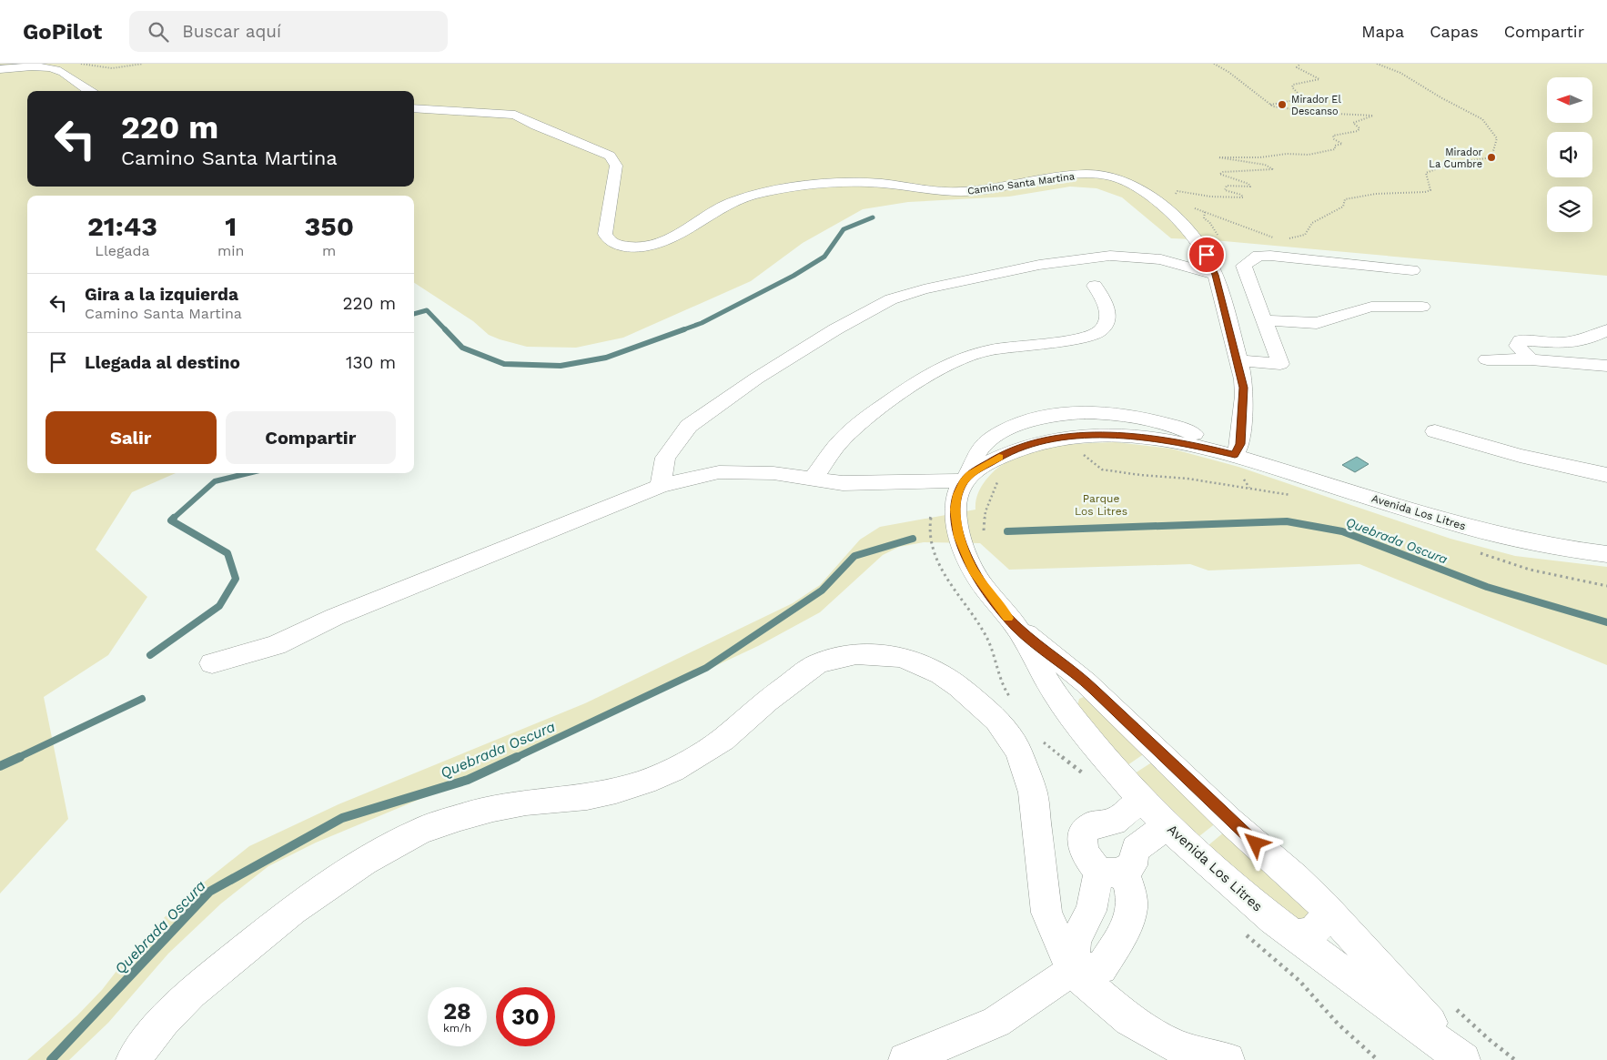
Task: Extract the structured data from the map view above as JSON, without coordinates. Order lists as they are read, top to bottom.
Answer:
{
  "streets": {
    "street": ["Camino Santa Martina", "Avenida Los Litres"]
  },
  "crossings": [
    ["Camino Santa Martina", "Avenida Los Litres"]
  ],
  "water": ["Quebrada Oscura"],
  "parks": ["Parque Los Litres"],
  "places": ["Mirador El Descanso", "Mirador La Cumbre"],
  "north": "left",
  "page": {
    "header": "GoPilot",
    "search": "Buscar aquí",
    "nav": ["Mapa", "Capas", "Compartir"],
    "turn": ["220 m", "Camino Santa Martina"],
    "eta": [
      "21:43",
      "Llegada",
      "1",
      "min",
      "350",
      "m"
    ],
    "list": [
      {
        "name": "Gira a la izquierda",
        "note": "Camino Santa Martina",
        "value": "220 m"
      },
      {
        "name": "Llegada al destino",
        "value": "130 m"
      }
    ],
    "buttons": ["Salir", "Compartir"],
    "speed": "28 km/h",
    "limit": "30"
  }
}
